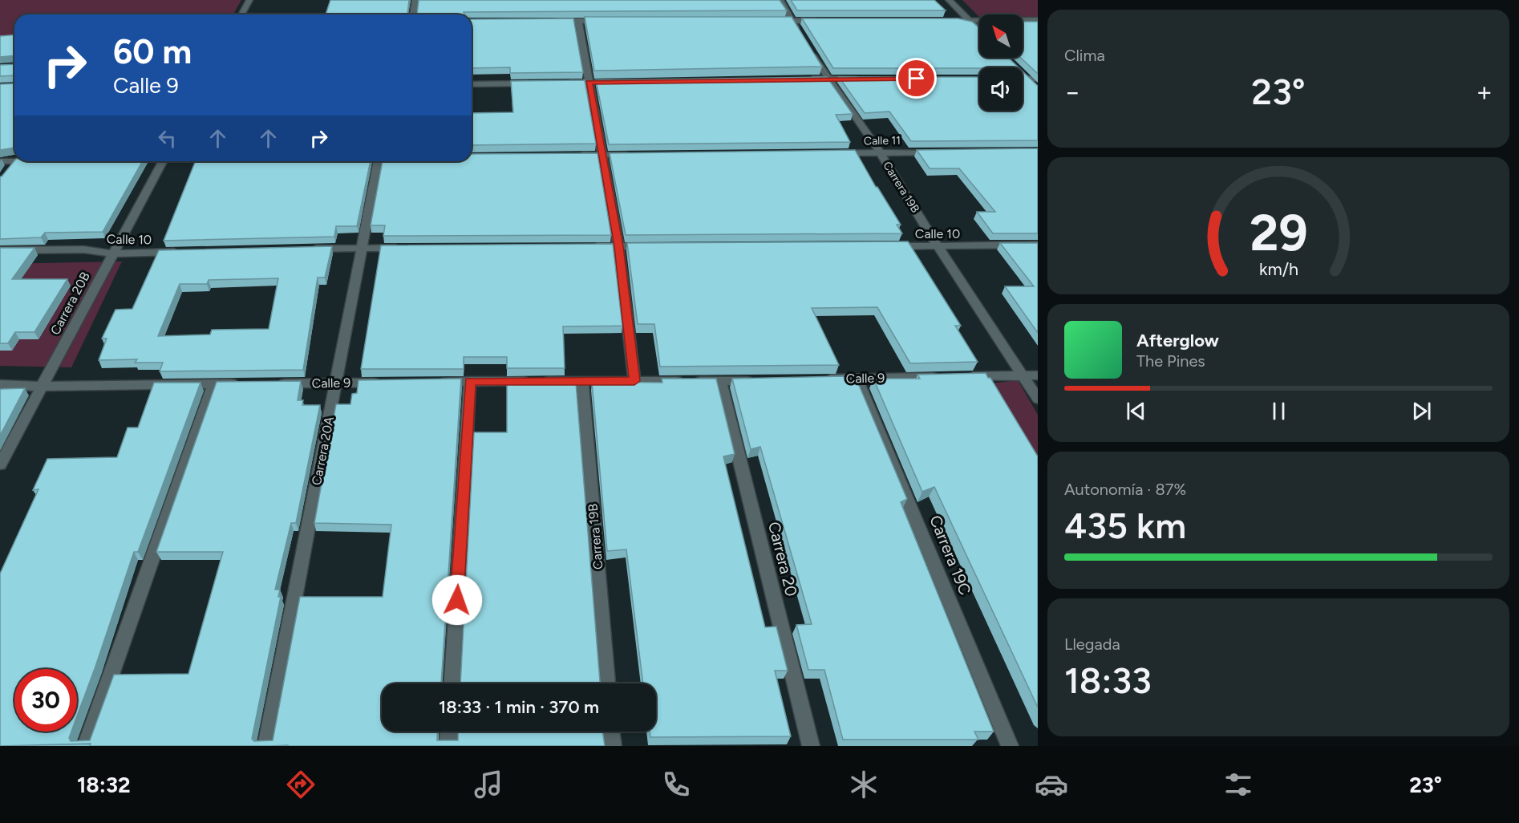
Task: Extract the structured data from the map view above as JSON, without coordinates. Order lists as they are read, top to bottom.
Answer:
{
  "streets": {
    "street": [
      "Calle 11",
      "Carrera 19B",
      "Calle 10",
      "Carrera 20B",
      "Calle 9",
      "Carrera 20A",
      "Carrera 19C",
      "Carrera 20"
    ]
  },
  "crossings": [
    ["Calle 11", "Carrera 19B"],
    ["Carrera 19B", "Calle 10"],
    ["Calle 10", "Carrera 20B"],
    ["Calle 9", "Carrera 20A"],
    ["Calle 9", "Carrera 19C"]
  ],
  "north": "top left",
  "page": {
    "tile": [
      "Clima",
      ["Autonomía · 87%", "435 km"],
      ["Llegada", "18:33"]
    ],
    "turn": ["60 m", "Calle 9"],
    "heat": ["−", "23°", "+"],
    "song": ["Afterglow", "The Pines"],
    "limit": "30",
    "trip": "18:33 · 1 min · 370 m",
    "tabs": ["18:32", "23°"],
    "gauge": ["29", "km/h"]
  }
}
